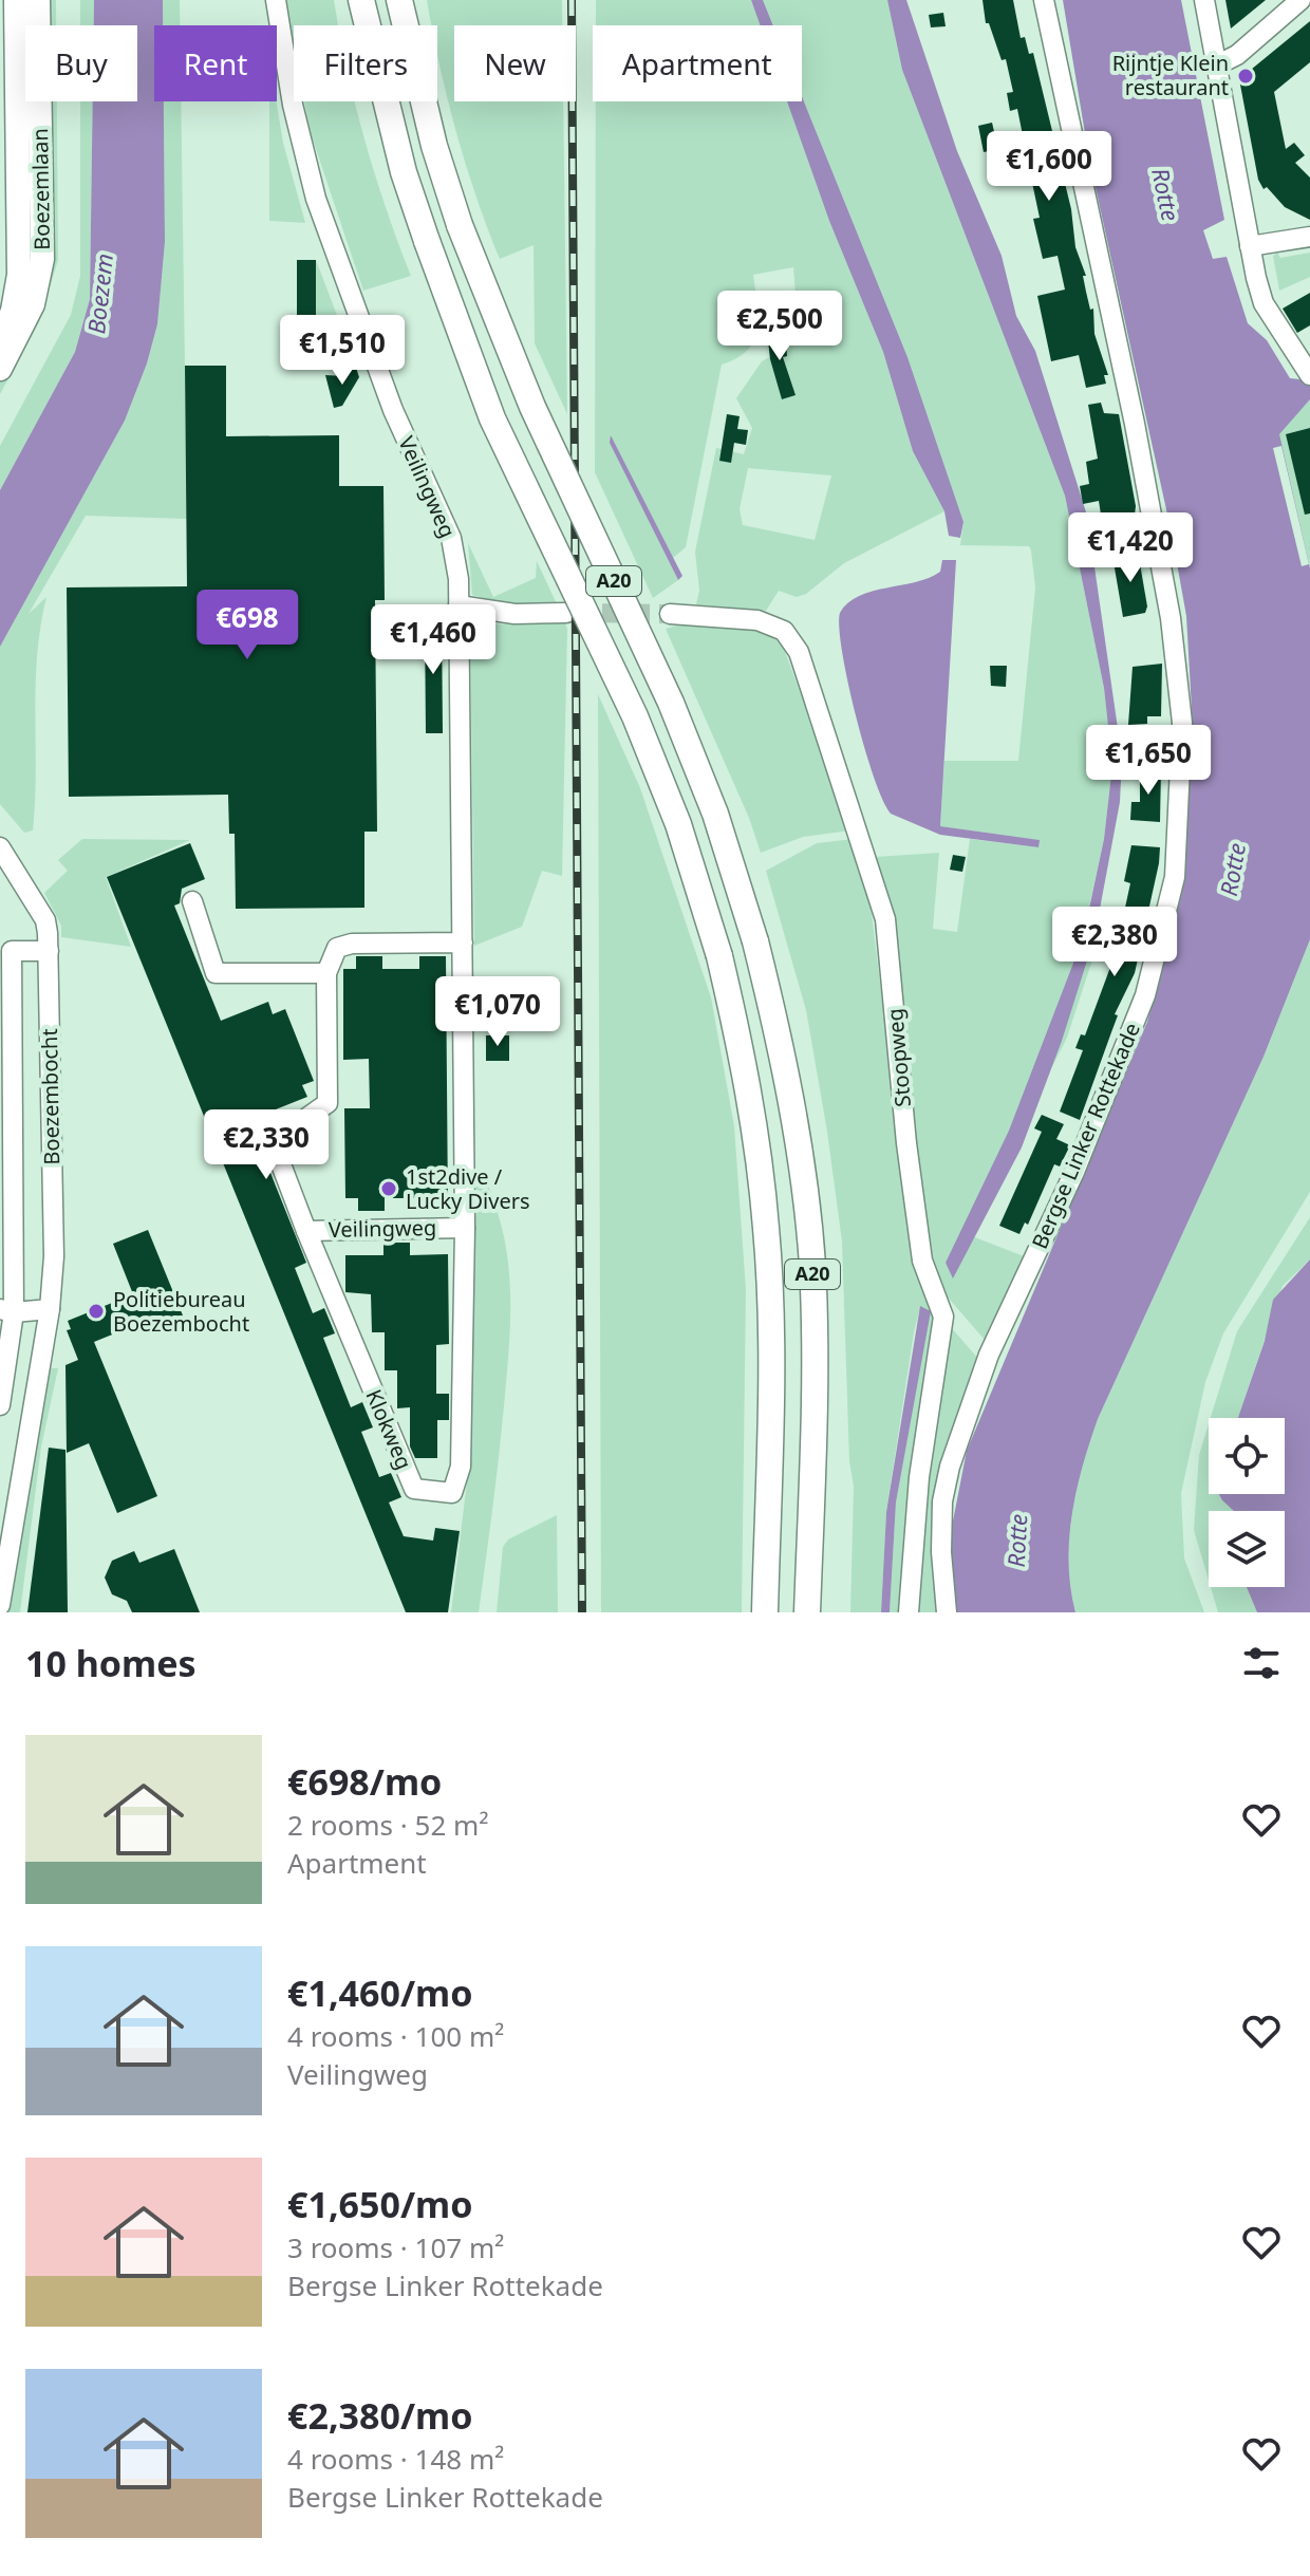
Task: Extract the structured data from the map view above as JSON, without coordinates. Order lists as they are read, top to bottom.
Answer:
{
  "streets": {
    "highway": ["A20"],
    "main road": ["Boezemlaan"],
    "street": [
      "Veilingweg",
      "Stoopweg",
      "Boezembocht",
      "Bergse Linker Rottekade",
      "Klokweg"
    ]
  },
  "crossings": [
    ["Veilingweg", "Klokweg"]
  ],
  "water": ["Rotte", "Boezem"],
  "places": ["Rijntje Klein restaurant", "1st2dive / Lucky Divers", "Politiebureau Boezembocht"],
  "page": {
    "chip": [
      "Buy",
      "Rent",
      "Filters",
      "New",
      "Apartment"
    ],
    "price": [
      "€1,600",
      "€2,500",
      "€1,510",
      "€1,420",
      "€698",
      "€1,460",
      "€1,650",
      "€2,380",
      "€1,070",
      "€2,330"
    ],
    "heading": "10 homes",
    "list": [
      {
        "name": "€698/mo",
        "note": "2 rooms · 52 m² · Apartment"
      },
      {
        "name": "€1,460/mo",
        "note": "4 rooms · 100 m² · Veilingweg"
      },
      {
        "name": "€1,650/mo",
        "note": "3 rooms · 107 m² · Bergse Linker Rottekade"
      },
      {
        "name": "€2,380/mo",
        "note": "4 rooms · 148 m² · Bergse Linker Rottekade"
      }
    ]
  }
}
